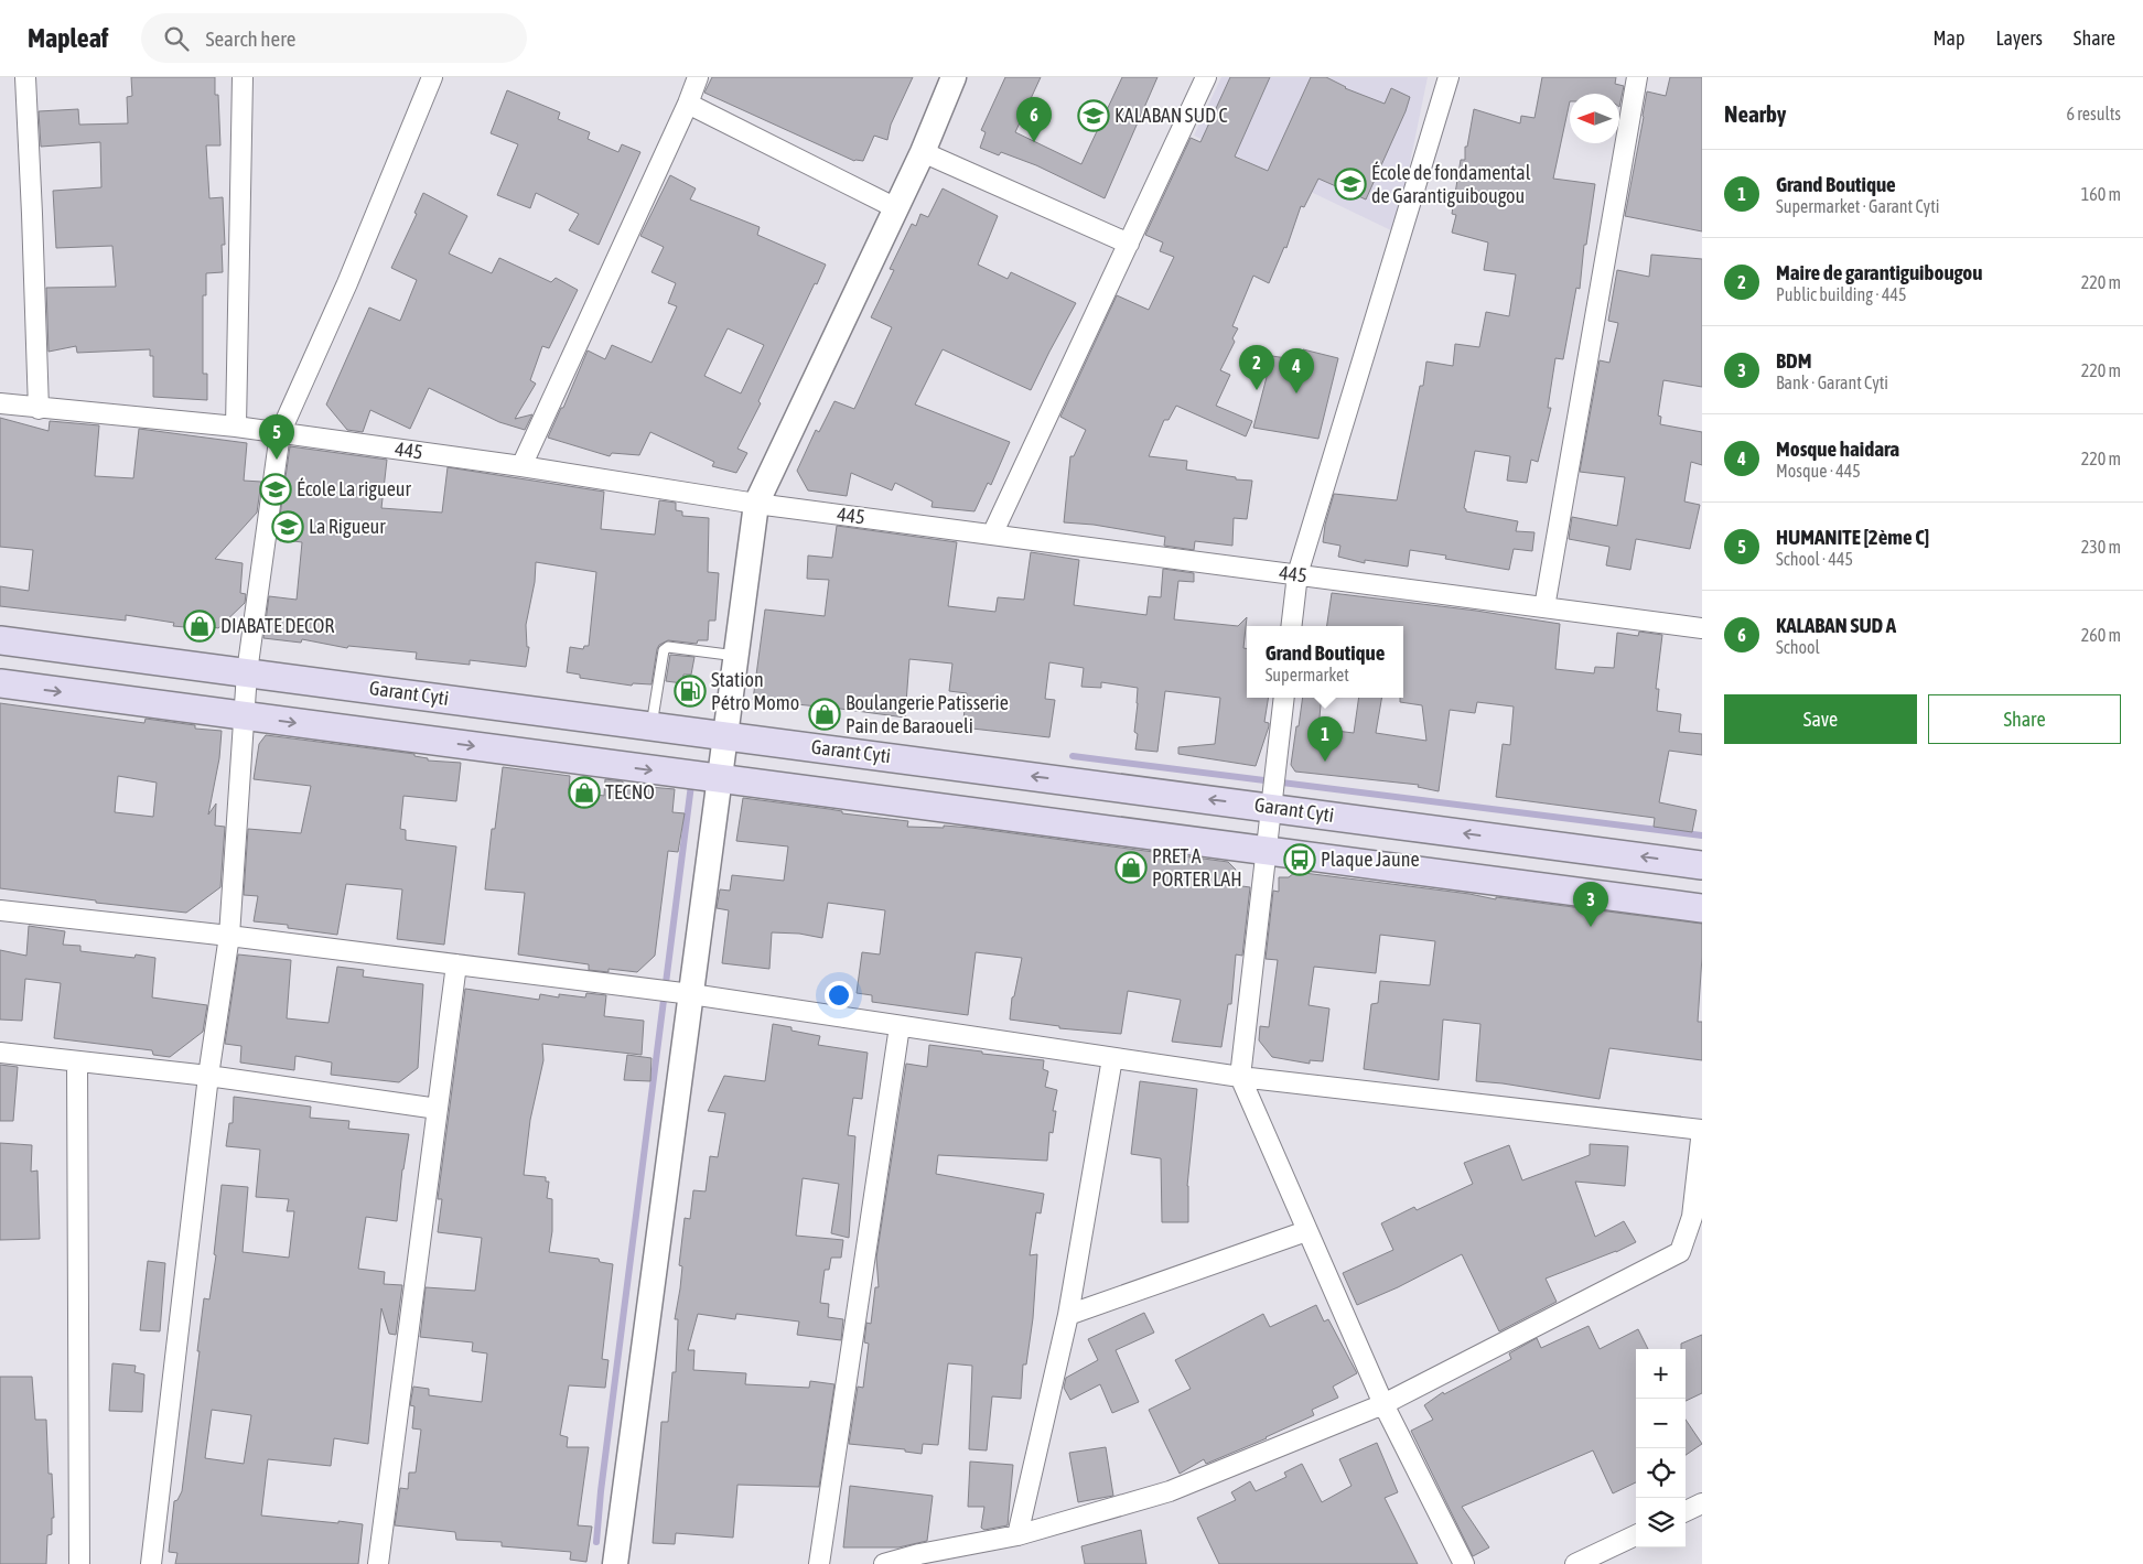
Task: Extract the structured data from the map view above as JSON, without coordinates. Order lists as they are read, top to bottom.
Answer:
{
  "streets": {
    "main road": ["Garant Cyti"],
    "street": ["445"]
  },
  "places": {
    "school or university": [
      "KALABAN SUD C",
      "École de fondamental de Garantiguibougou",
      "École La rigueur",
      "La Rigueur"
    ],
    "shop": [
      "DIABATE DECOR",
      "Boulangerie Patisserie Pain de Baraoueli",
      "TECNO",
      "PRET A PORTER LAH"
    ],
    "fuel station": ["Station Pétro Momo"],
    "bus stop": ["Plaque Jaune"]
  },
  "north": "left",
  "page": {
    "header": "Mapleaf",
    "search": "Search here",
    "nav": ["Map", "Layers", "Share"],
    "heading": ["Nearby", "6 results"],
    "pins": [
      "6",
      "2",
      "4",
      "5",
      "1",
      "3"
    ],
    "list": [
      {
        "mark": "1",
        "name": "Grand Boutique",
        "note": "Supermarket · Garant Cyti",
        "value": "160 m"
      },
      {
        "mark": "2",
        "name": "Maire de garantiguibougou",
        "note": "Public building · 445",
        "value": "220 m"
      },
      {
        "mark": "3",
        "name": "BDM",
        "note": "Bank · Garant Cyti",
        "value": "220 m"
      },
      {
        "mark": "4",
        "name": "Mosque haidara",
        "note": "Mosque · 445",
        "value": "220 m"
      },
      {
        "mark": "5",
        "name": "HUMANITE [2ème C]",
        "note": "School · 445",
        "value": "230 m"
      },
      {
        "mark": "6",
        "name": "KALABAN SUD A",
        "note": "School",
        "value": "260 m"
      }
    ],
    "popup": ["Grand Boutique", "Supermarket"],
    "buttons": ["Save", "Share"],
    "map_buttons": ["+", "−"]
  }
}
